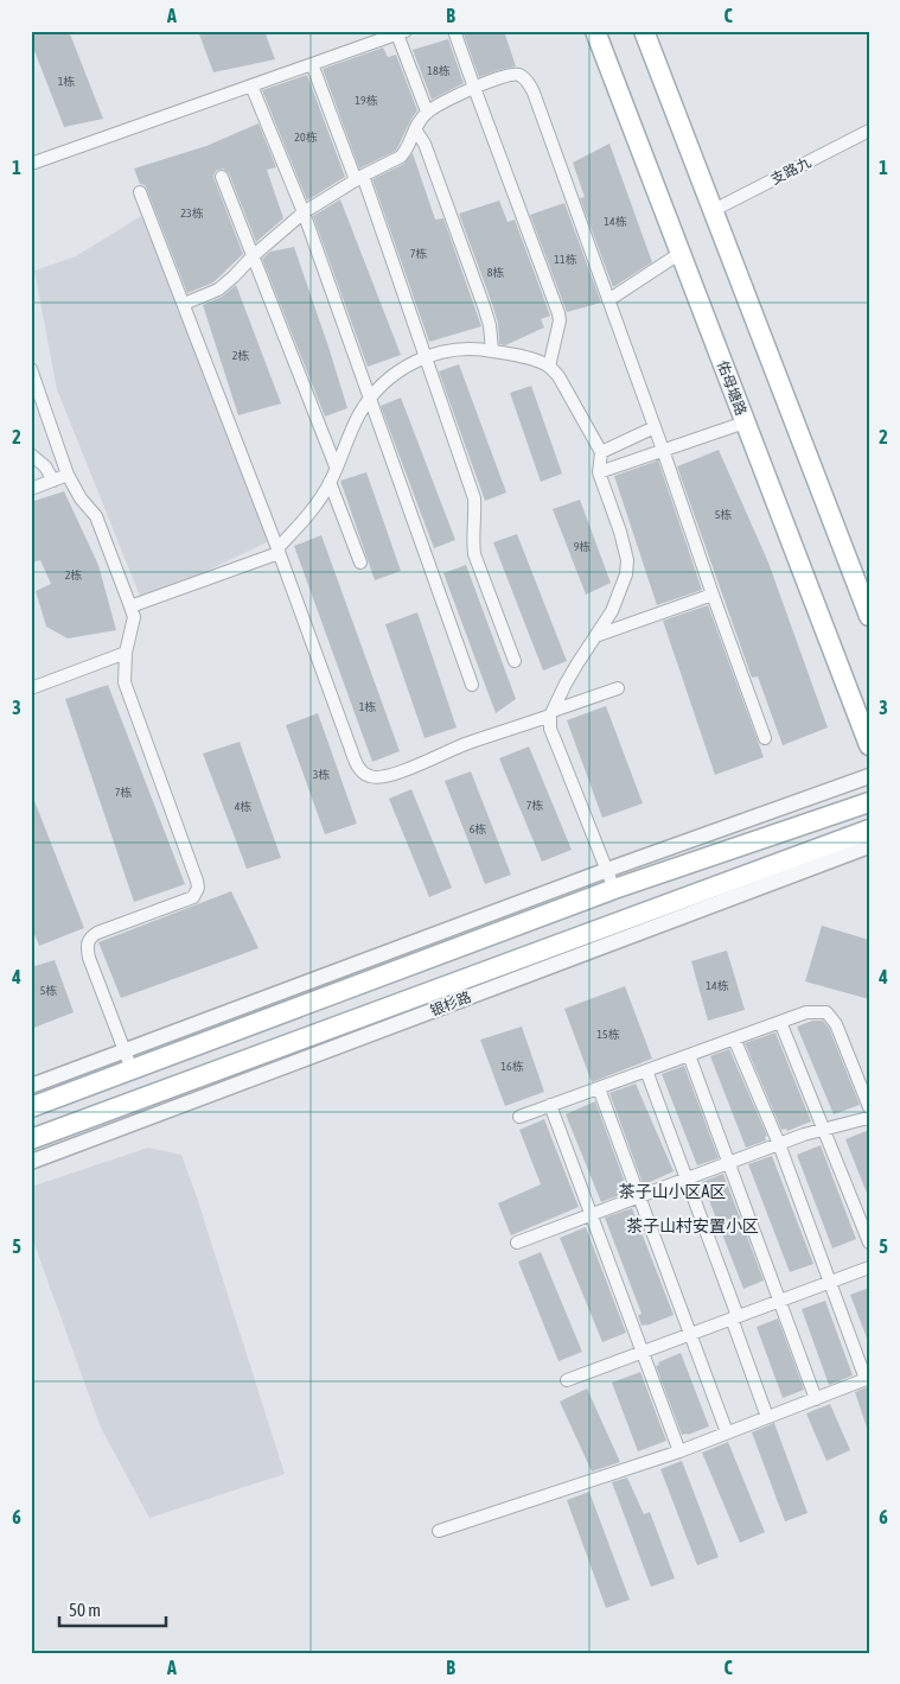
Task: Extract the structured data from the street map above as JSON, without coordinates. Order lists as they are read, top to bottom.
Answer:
{
  "streets": {
    "main road": ["佑母塘路", "银杉路"],
    "street": ["支路九"]
  },
  "districts": ["茶子山小区A区", "茶子山村安置小区"],
  "house_numbers": [
    "18栋",
    "1栋",
    "19栋",
    "20栋",
    "23栋",
    "14栋",
    "7栋",
    "11栋",
    "8栋",
    "2栋",
    "5栋",
    "9栋",
    "2栋",
    "1栋",
    "3栋",
    "7栋",
    "7栋",
    "4栋",
    "6栋",
    "14栋",
    "5栋",
    "15栋",
    "16栋"
  ],
  "scale_bar": "50 m",
  "grid": {
    "columns": ["A", "B", "C"],
    "rows": [
      "1",
      "2",
      "3",
      "4",
      "5",
      "6"
    ]
  }
}
